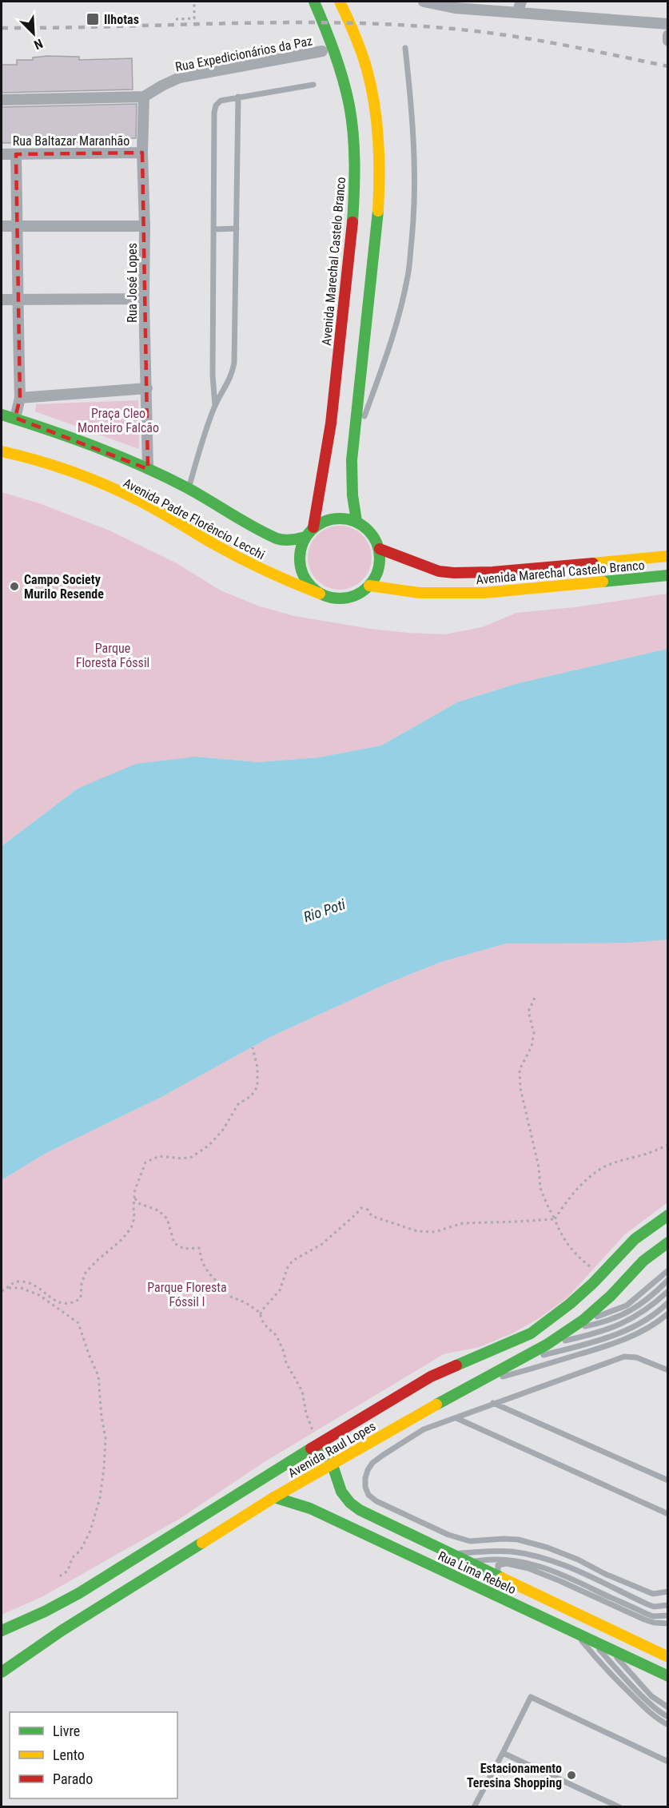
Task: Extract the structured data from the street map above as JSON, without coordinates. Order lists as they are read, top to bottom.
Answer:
{
  "streets": {
    "main road": [
      "Avenida Marechal Castelo Branco",
      "Avenida Padre Florêncio Lecchi",
      "Avenida Raul Lopes",
      "Rua Lima Rebelo"
    ],
    "street": ["Rua Expedicionários da Paz", "Rua Baltazar Maranhão", "Rua José Lopes"]
  },
  "crossings": [
    ["Rua Expedicionários da Paz", "Rua José Lopes"],
    ["Rua Baltazar Maranhão", "Rua José Lopes"],
    ["Avenida Marechal Castelo Branco", "Avenida Padre Florêncio Lecchi"],
    ["Rua José Lopes", "Avenida Padre Florêncio Lecchi"],
    ["Avenida Raul Lopes", "Rua Lima Rebelo"]
  ],
  "water": ["Rio Poti"],
  "parks": ["Praça Cleo Monteiro Falcão", "Parque Floresta Fóssil", "Parque Floresta Fóssil I"],
  "places": {
    "transit": ["Ilhotas"],
    "other": ["Campo Society Murilo Resende", "Estacionamento Teresina Shopping"]
  },
  "legend": ["Livre", "Lento", "Parado"],
  "north": "bottom right"
}
